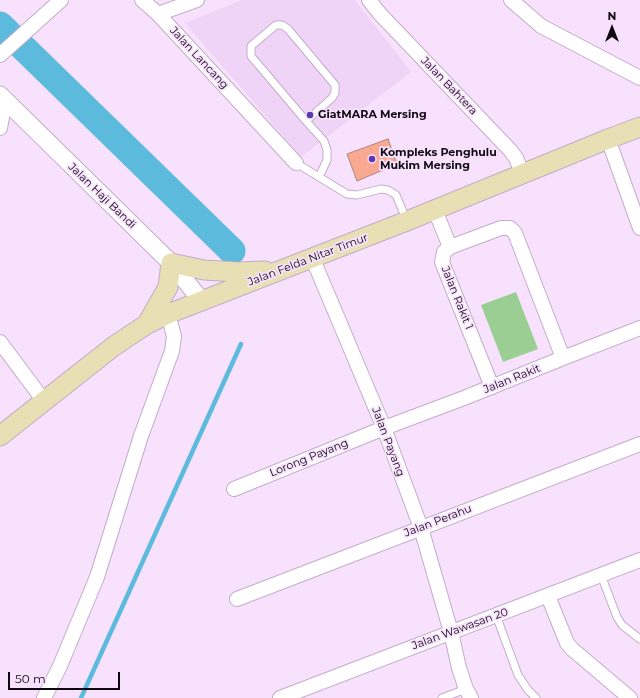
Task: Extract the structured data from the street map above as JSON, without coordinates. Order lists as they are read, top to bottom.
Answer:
{
  "streets": {
    "main road": ["Jalan Felda Nitar Timur"],
    "street": [
      "Jalan Lancang",
      "Jalan Bahtera",
      "Jalan Haji Bandi",
      "Jalan Rakit 1",
      "Jalan Rakit",
      "Jalan Payang",
      "Lorong Payang",
      "Jalan Perahu",
      "Jalan Wawasan 20"
    ]
  },
  "crossings": [
    ["Jalan Bahtera", "Jalan Felda Nitar Timur"],
    ["Jalan Haji Bandi", "Jalan Felda Nitar Timur"],
    ["Jalan Felda Nitar Timur", "Jalan Payang"],
    ["Jalan Rakit 1", "Jalan Rakit"],
    ["Jalan Rakit", "Jalan Payang"],
    ["Jalan Rakit", "Lorong Payang"],
    ["Jalan Payang", "Lorong Payang"],
    ["Jalan Payang", "Jalan Perahu"],
    ["Jalan Payang", "Jalan Wawasan 20"]
  ],
  "places": ["GiatMARA Mersing", "Kompleks Penghulu Mukim Mersing"],
  "scale_bar": "50 m",
  "north": "top"
}
